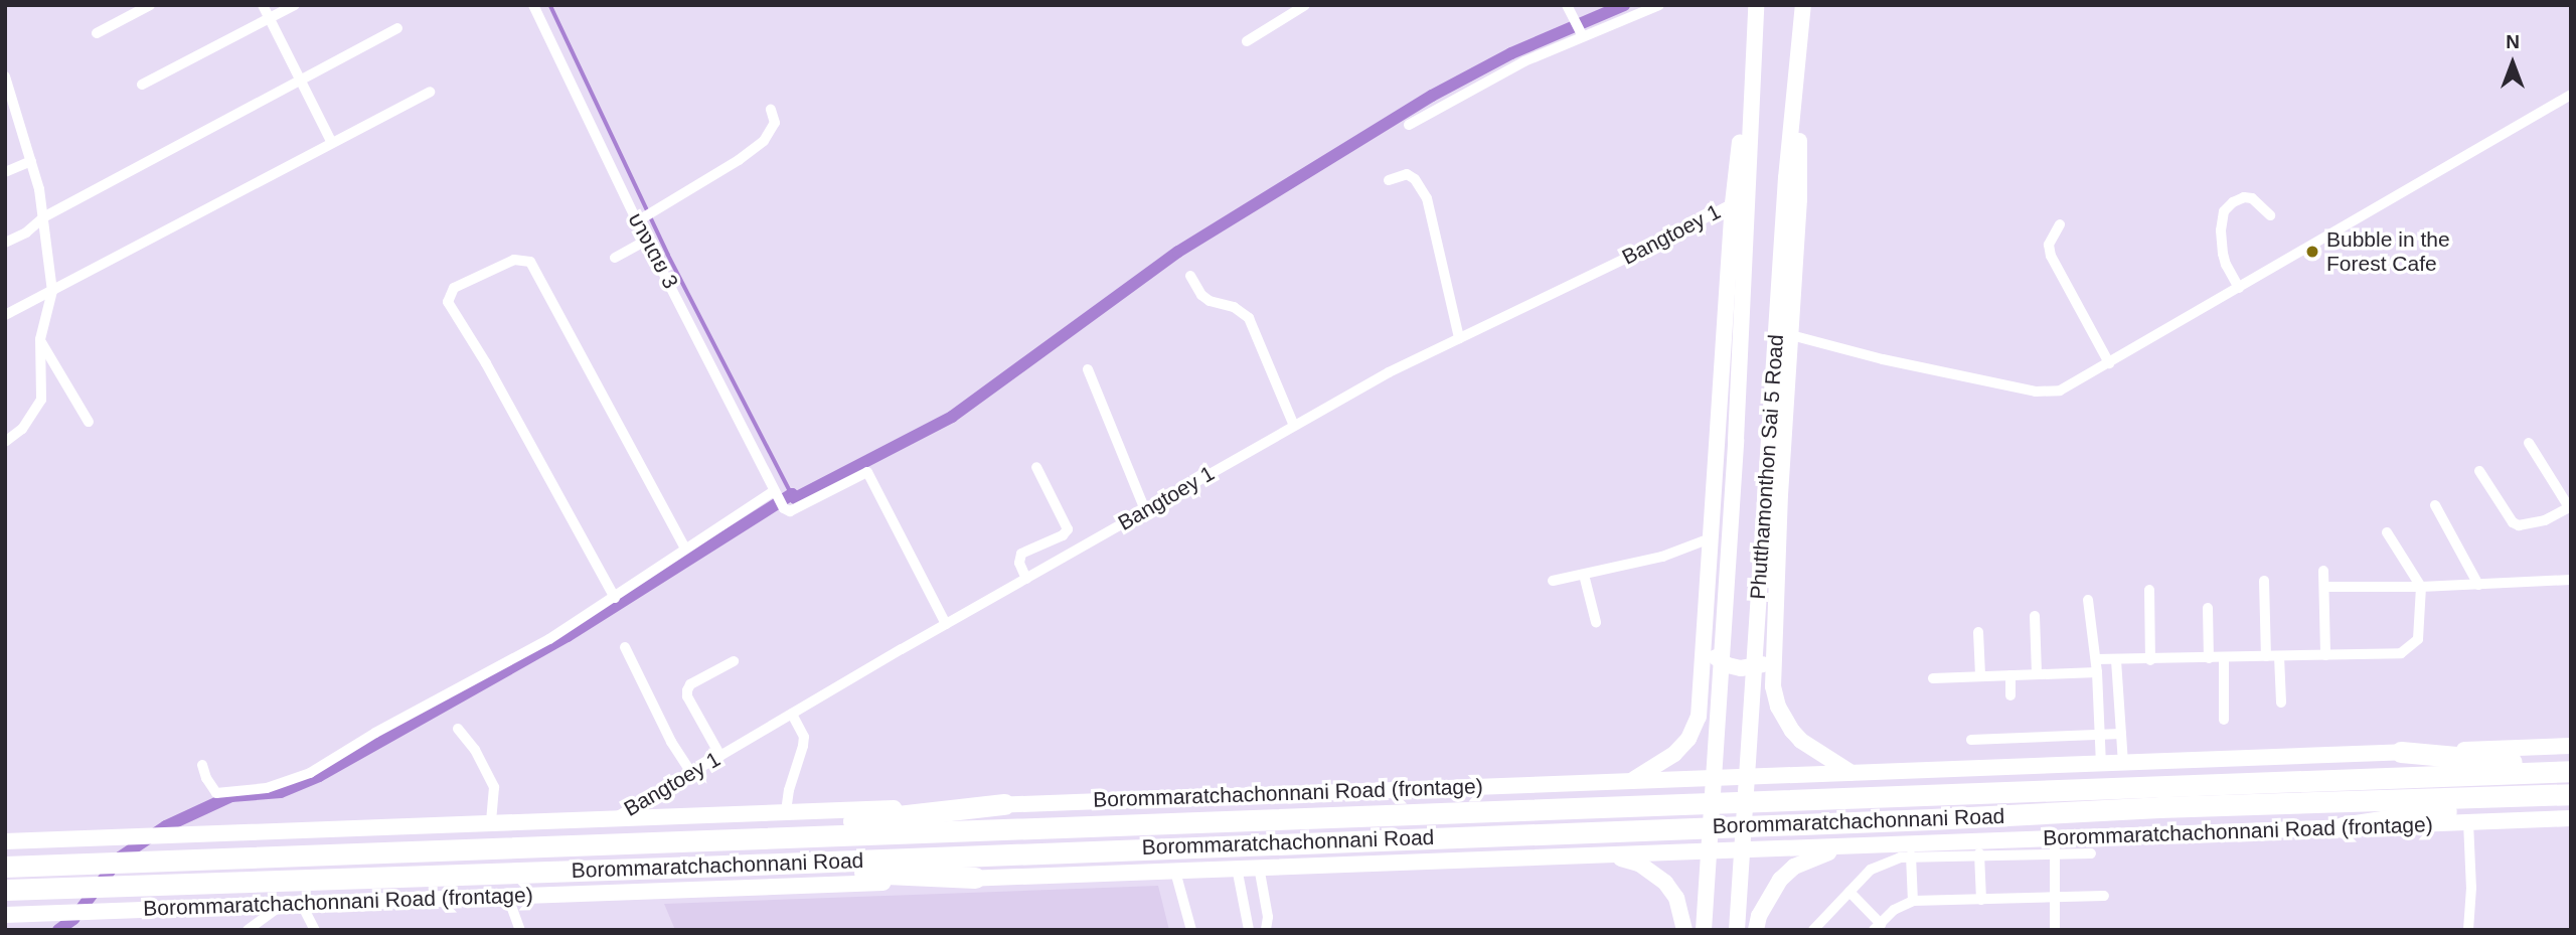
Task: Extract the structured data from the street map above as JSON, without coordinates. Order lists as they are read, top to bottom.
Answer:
{
  "streets": {
    "highway": ["Borommaratchachonnani Road"],
    "main road": ["Phutthamonthon Sai 5 Road", "Borommaratchachonnani Road (frontage)"],
    "street": ["Bangtoey 1", "บางเตย 3"]
  },
  "crossings": [
    ["Bangtoey 1", "บางเตย 3"],
    ["Bangtoey 1", "Borommaratchachonnani Road (frontage)"]
  ],
  "places": ["Bubble in the Forest Cafe"],
  "north": "top"
}
